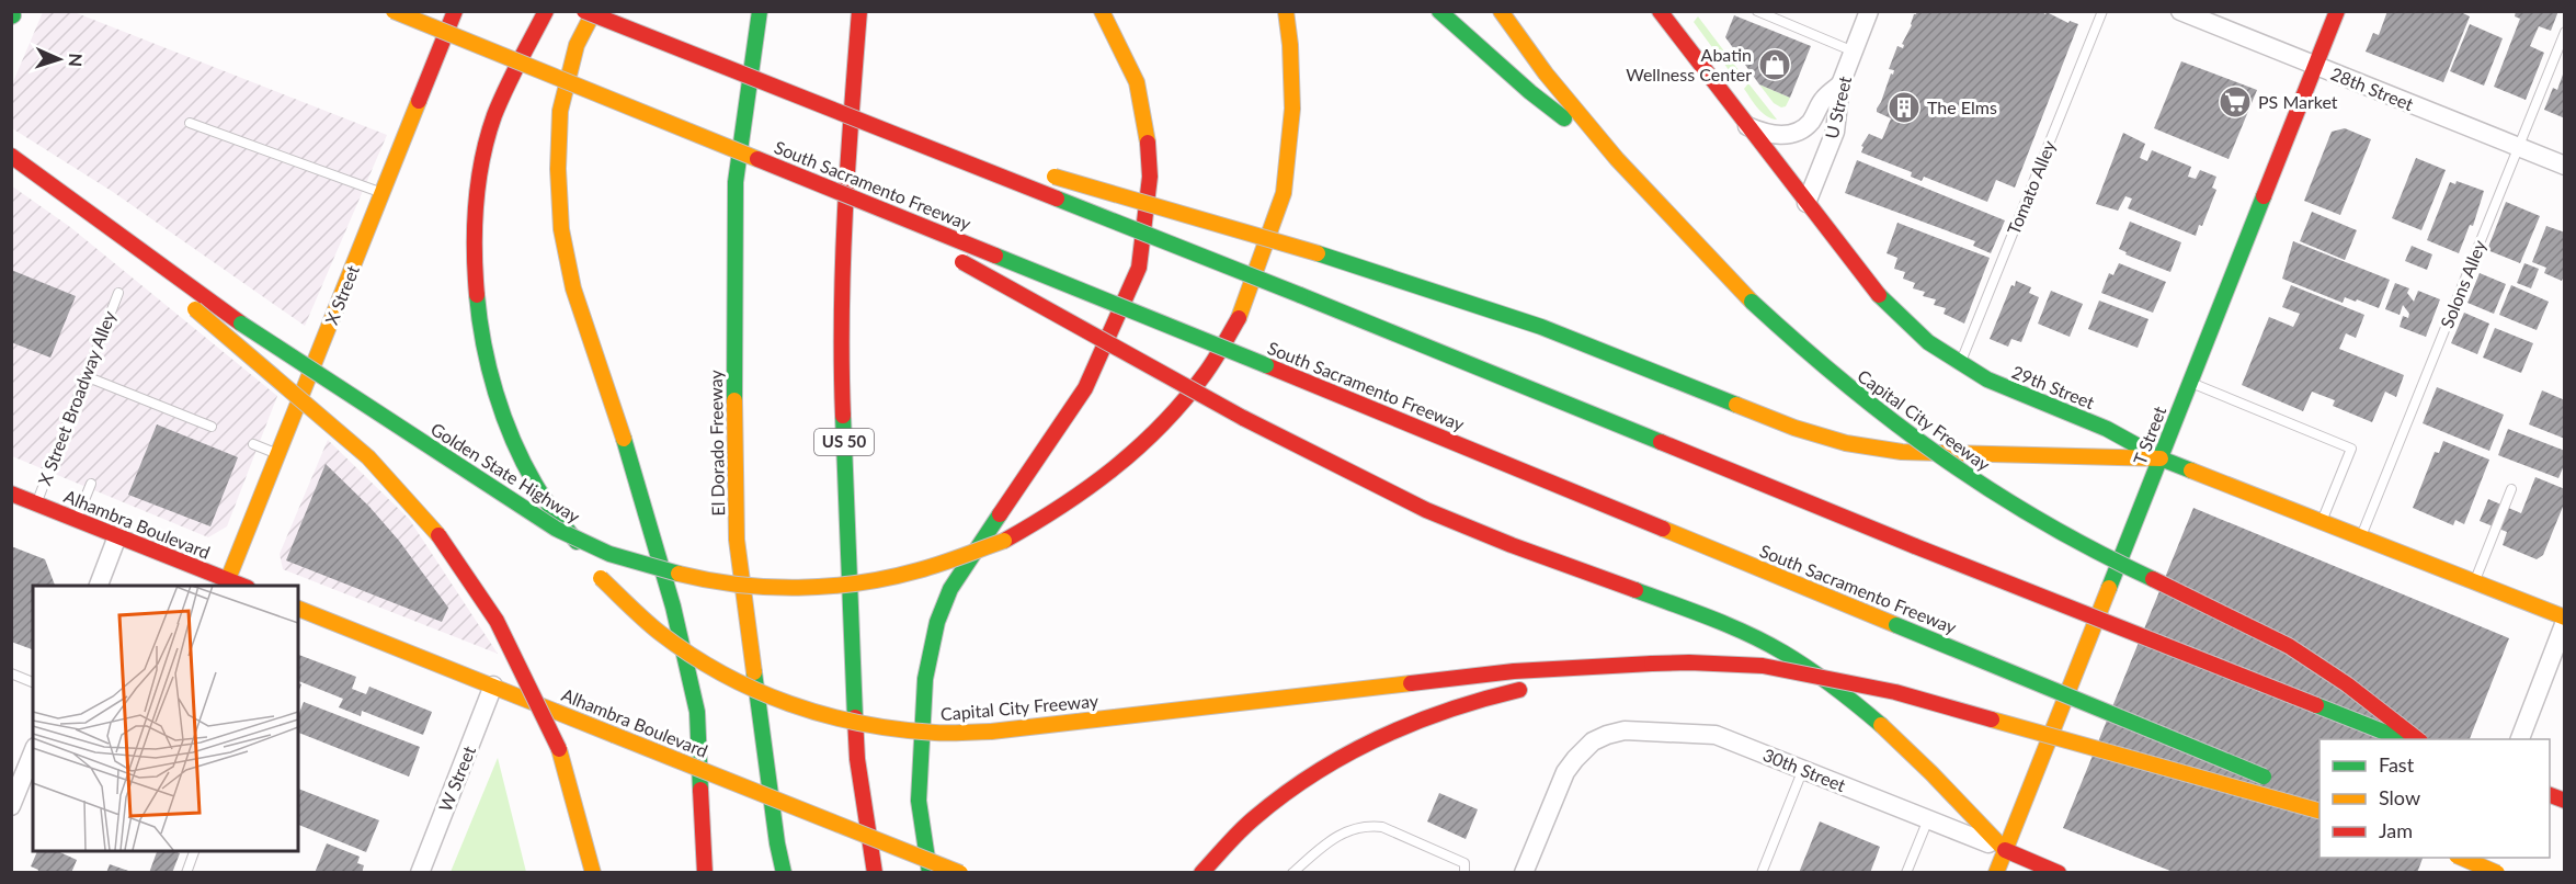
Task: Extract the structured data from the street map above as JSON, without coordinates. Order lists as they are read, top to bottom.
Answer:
{
  "streets": {
    "main road": [
      "South Sacramento Freeway",
      "X Street",
      "29th Street",
      "Capital City Freeway",
      "T Street",
      "US 50",
      "El Dorado Freeway",
      "Golden State Highway",
      "Alhambra Boulevard",
      "30th Street"
    ],
    "street": ["28th Street", "U Street", "W Street"],
    "lane": ["Tomato Alley", "Solons Alley", "X Street Broadway Alley"]
  },
  "crossings": [
    ["28th Street", "Solons Alley"],
    ["28th Street", "T Street"],
    ["U Street", "29th Street"],
    ["Tomato Alley", "29th Street"],
    ["Solons Alley", "29th Street"],
    ["X Street", "Alhambra Boulevard"],
    ["29th Street", "T Street"],
    ["X Street Broadway Alley", "Alhambra Boulevard"],
    ["T Street", "30th Street"],
    ["Alhambra Boulevard", "W Street"]
  ],
  "places": {
    "shop": ["Abatin Wellness Center"],
    "supermarket": ["PS Market"],
    "building": ["The Elms"]
  },
  "legend": ["Fast", "Slow", "Jam"],
  "north": "right"
}
